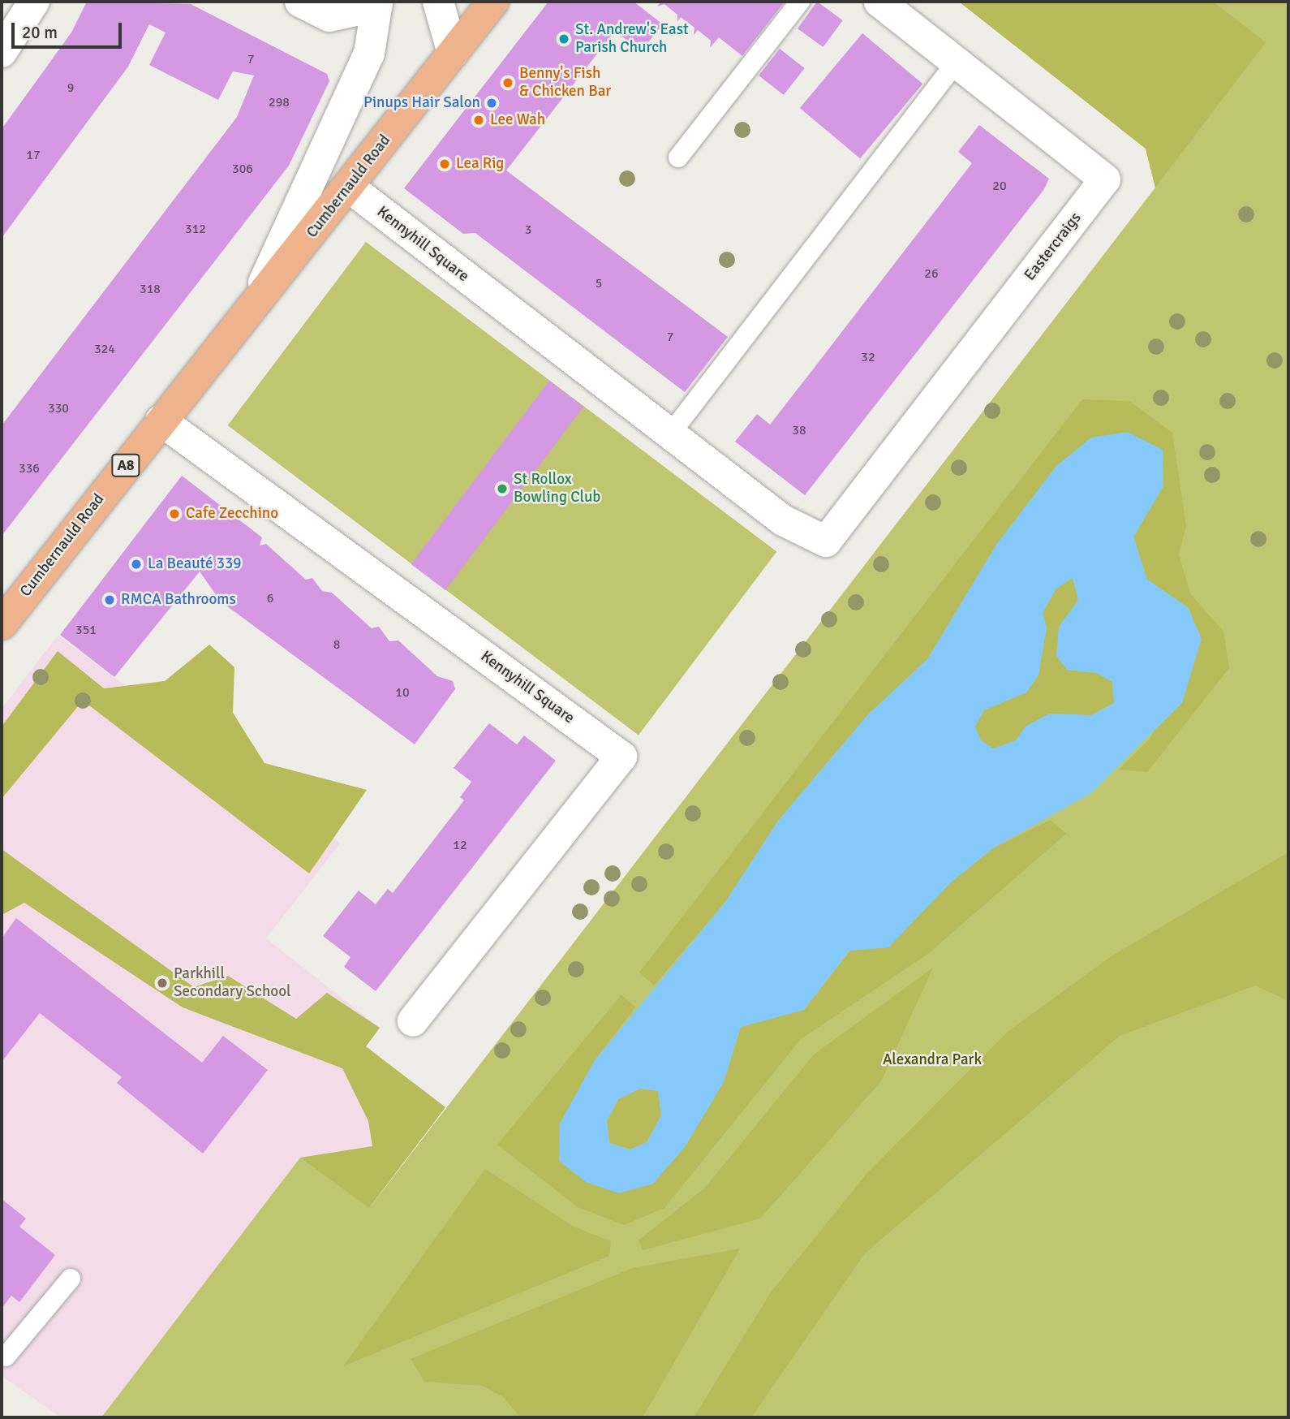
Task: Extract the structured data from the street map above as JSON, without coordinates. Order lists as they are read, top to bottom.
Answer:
{
  "streets": {
    "main road": ["Cumbernauld Road", "A8"],
    "street": ["Kennyhill Square", "Eastercraigs"]
  },
  "crossings": [
    ["Cumbernauld Road", "Kennyhill Square"],
    ["Cumbernauld Road", "A8"],
    ["Kennyhill Square", "Eastercraigs"]
  ],
  "parks": ["Alexandra Park"],
  "places": [
    "St. Andrew's East Parish Church",
    "Benny's Fish & Chicken Bar",
    "Pinups Hair Salon",
    "Lee Wah",
    "Lea Rig",
    "St Rollox Bowling Club",
    "Cafe Zecchino",
    "La Beauté 339",
    "RMCA Bathrooms",
    "Parkhill Secondary School"
  ],
  "house_numbers": [
    "7",
    "9",
    "298",
    "17",
    "306",
    "20",
    "312",
    "3",
    "26",
    "5",
    "318",
    "7",
    "324",
    "32",
    "330",
    "38",
    "336",
    "6",
    "351",
    "8",
    "10",
    "12"
  ],
  "scale_bar": "20 m"
}
